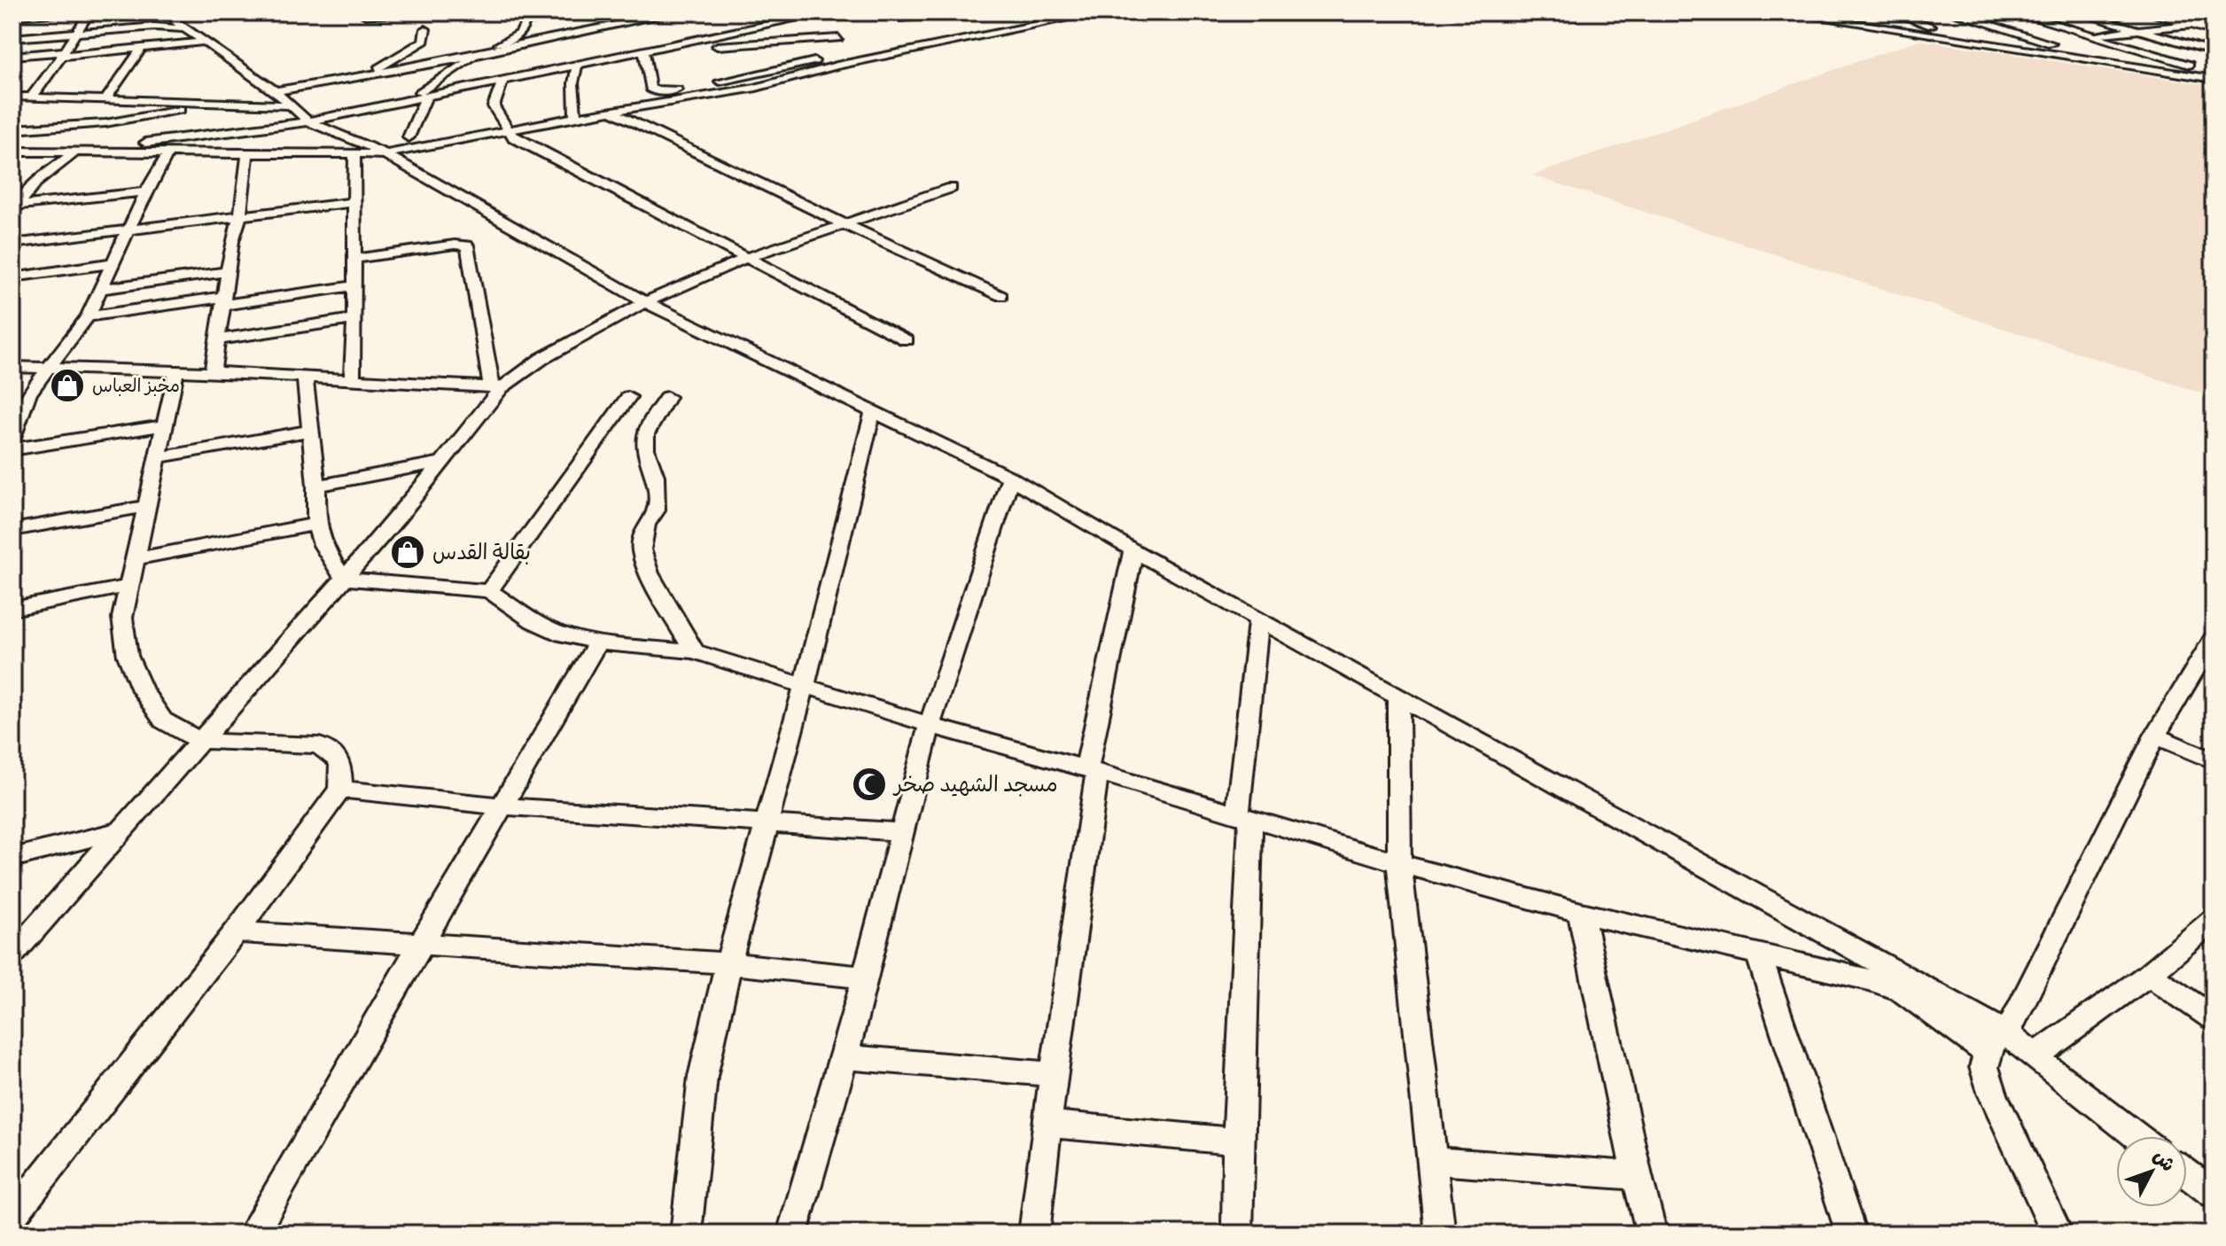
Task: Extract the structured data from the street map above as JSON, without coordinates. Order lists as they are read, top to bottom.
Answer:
{
  "places": {
    "shop": ["مخبز العباس", "بقالة القدس"],
    "mosque": ["مسجد الشهيد صخر"]
  },
  "north": "top right"
}
